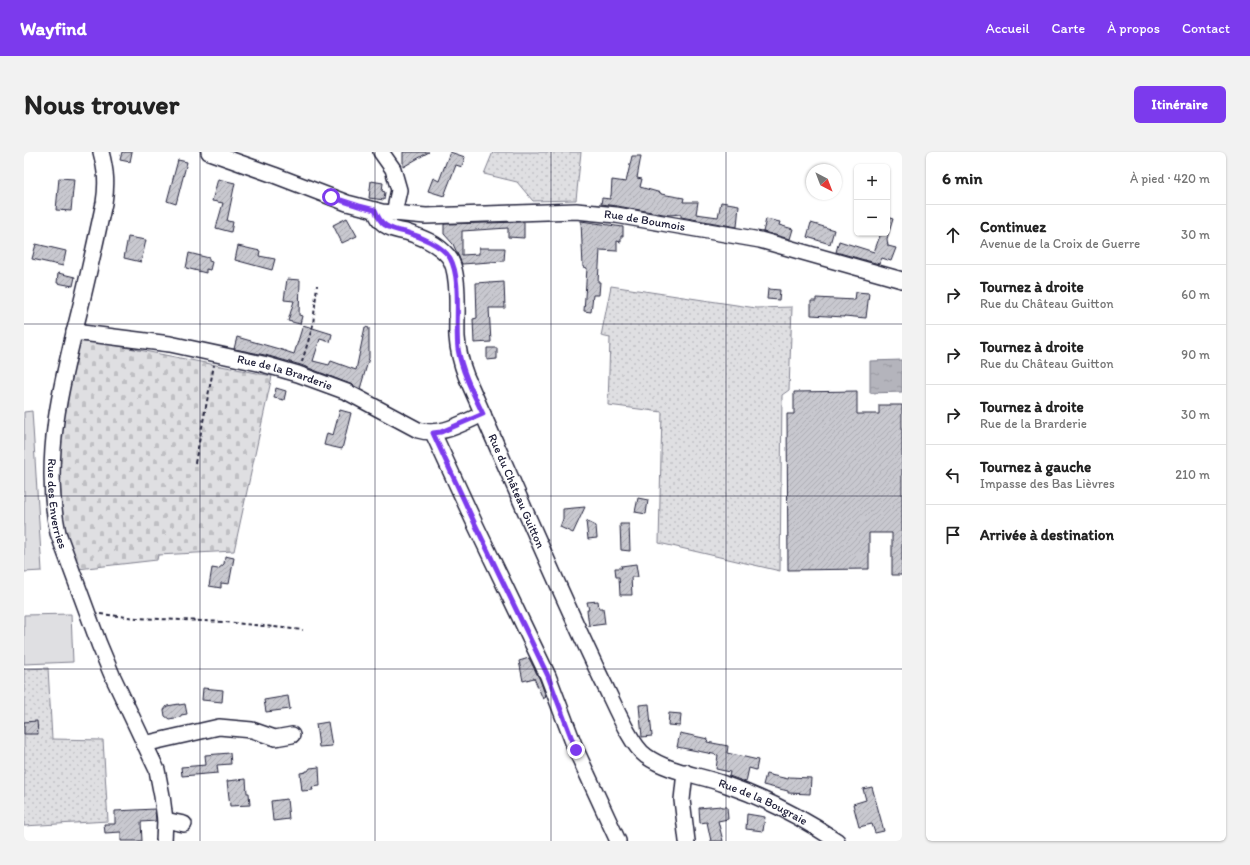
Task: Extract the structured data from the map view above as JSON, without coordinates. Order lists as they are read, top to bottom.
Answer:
{
  "streets": {
    "street": [
      "Rue de Boumois",
      "Rue de la Brarderie",
      "Rue du Château Guitton",
      "Rue des Enverries",
      "Rue de la Bougraie"
    ]
  },
  "crossings": [
    ["Rue de Boumois", "Rue du Château Guitton"],
    ["Rue de la Brarderie", "Rue des Enverries"],
    ["Rue du Château Guitton", "Rue de la Bougraie"]
  ],
  "north": "bottom right",
  "page": {
    "header": "Wayfind",
    "nav": [
      "Accueil",
      "Carte",
      "À propos",
      "Contact"
    ],
    "buttons": "Itinéraire",
    "title": "Nous trouver",
    "heading": ["6 min", "À pied · 420 m"],
    "map_buttons": ["+", "−"],
    "list": [
      ["Continuez", "Avenue de la Croix de Guerre", "30 m"],
      ["Tournez à droite", "Rue du Château Guitton", "60 m"],
      ["Tournez à droite", "Rue du Château Guitton", "90 m"],
      ["Tournez à droite", "Rue de la Brarderie", "30 m"],
      ["Tournez à gauche", "Impasse des Bas Lièvres", "210 m"],
      "Arrivée à destination"
    ]
  }
}
